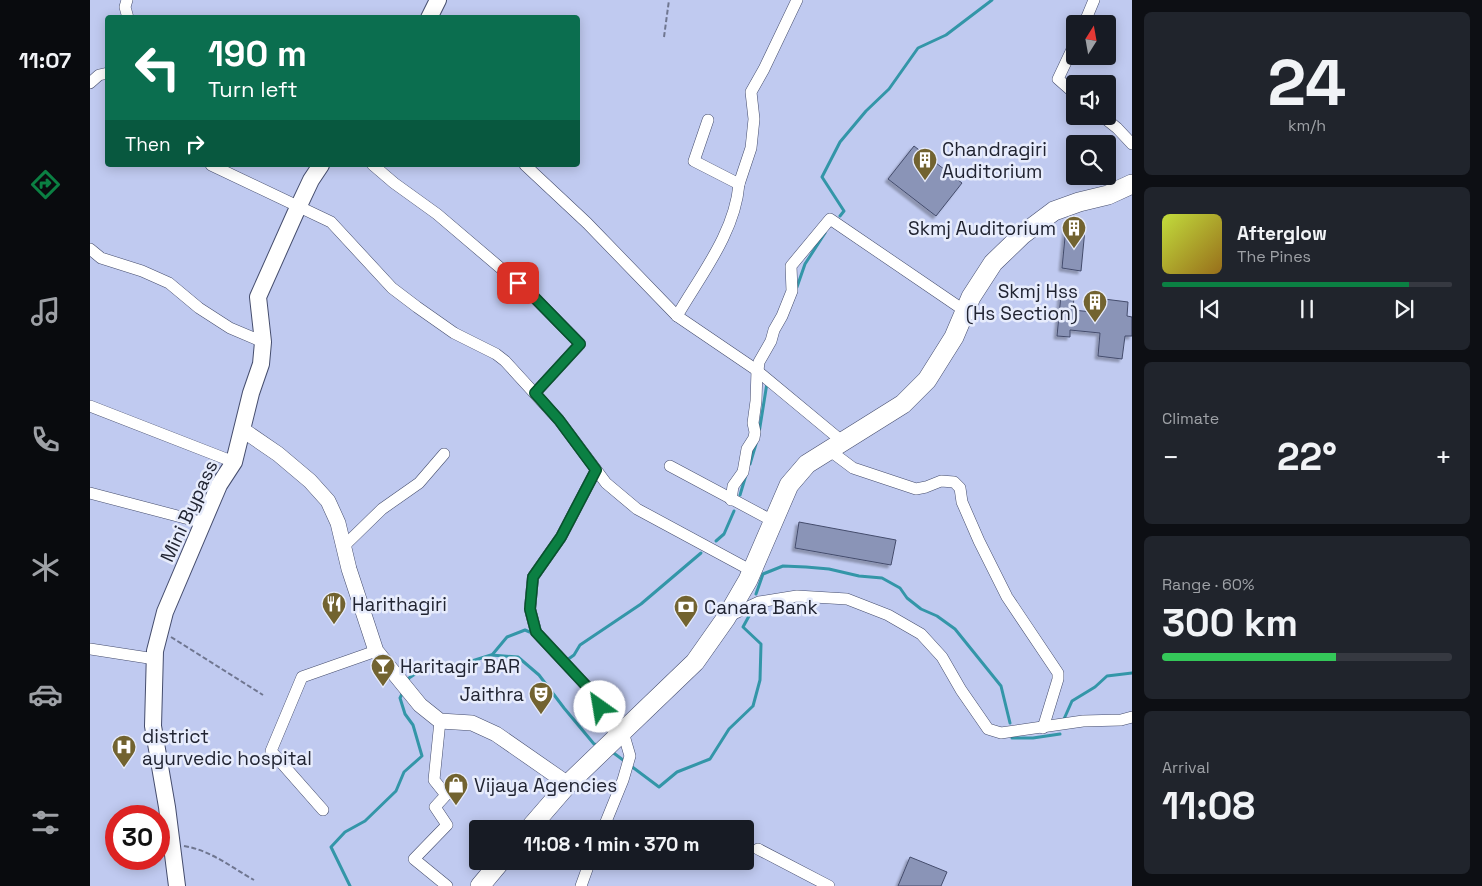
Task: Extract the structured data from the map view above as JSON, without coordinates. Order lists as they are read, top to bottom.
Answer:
{
  "streets": {
    "main road": ["Mini Bypass"]
  },
  "places": {
    "building": ["Chandragiri Auditorium", "Skmj Auditorium", "Skmj Hss (Hs Section)"],
    "restaurant": ["Harithagiri"],
    "bank": ["Canara Bank"],
    "bar": ["Haritagir BAR"],
    "theatre": ["Jaithra"],
    "hospital": ["district ayurvedic hospital"],
    "shop": ["Vijaya Agencies"]
  },
  "north": "top",
  "page": {
    "tabs": "11:07",
    "tile": [
      ["24", "km/h"],
      "Climate",
      ["Range · 60%", "300 km"],
      ["Arrival", "11:08"]
    ],
    "turn": ["190 m", "Turn left"],
    "then": "Then",
    "song": ["Afterglow", "The Pines"],
    "heat": ["−", "22°", "+"],
    "limit": "30",
    "trip": "11:08 · 1 min · 370 m"
  }
}
